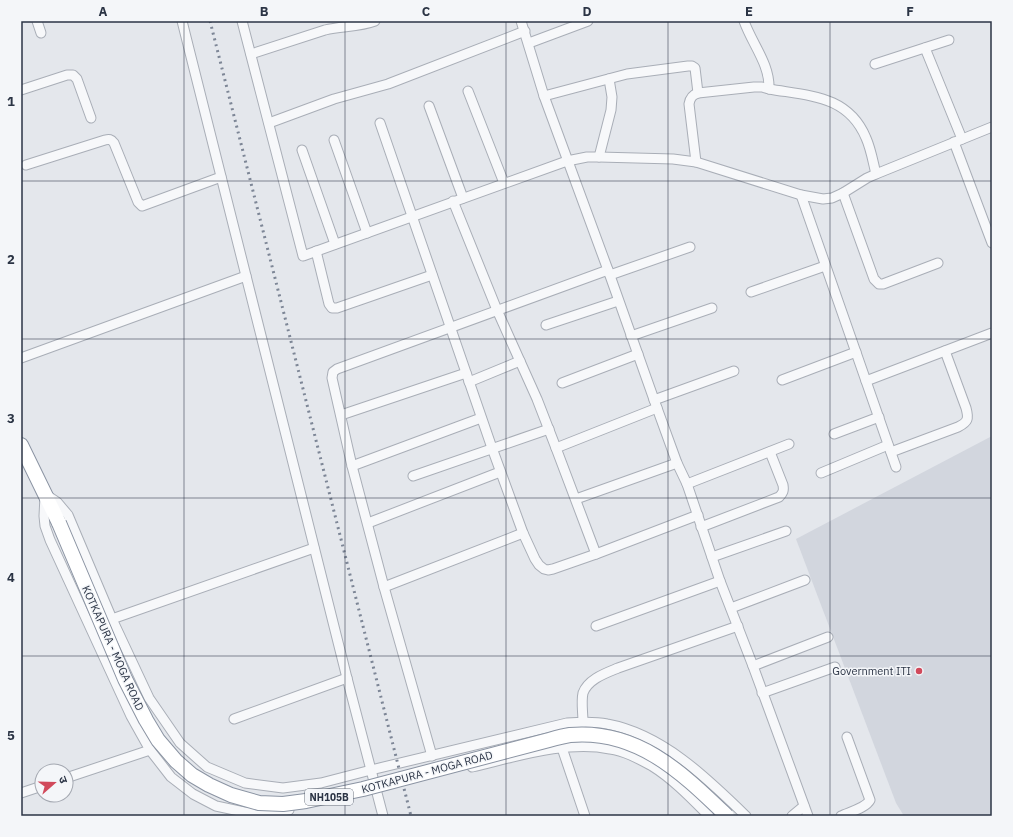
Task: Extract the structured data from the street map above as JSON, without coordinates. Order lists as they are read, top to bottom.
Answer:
{
  "streets": {
    "highway": ["KOTKAPURA - MOGA ROAD", "NH105B"]
  },
  "places": ["Government ITI"],
  "north": "right",
  "grid": {
    "columns": [
      "A",
      "B",
      "C",
      "D",
      "E",
      "F"
    ],
    "rows": [
      "1",
      "2",
      "3",
      "4",
      "5"
    ]
  }
}
